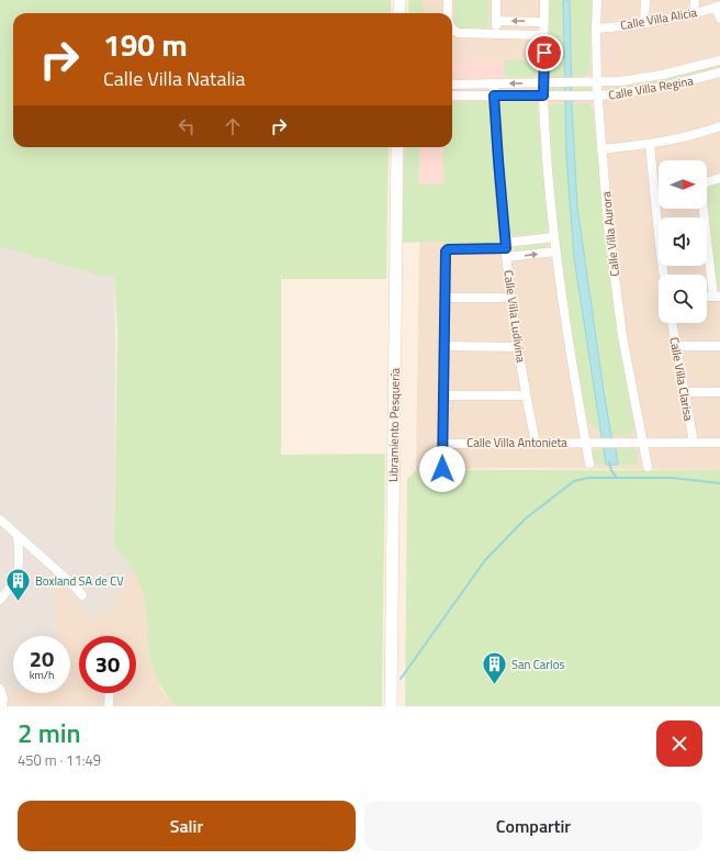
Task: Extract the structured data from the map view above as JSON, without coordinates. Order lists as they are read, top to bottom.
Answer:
{
  "streets": {
    "main road": ["Libramiento Pesquería"],
    "street": [
      "Calle Villa Alicia",
      "Calle Villa Regina",
      "Calle Villa Aurora",
      "Calle Villa Ludivina",
      "Calle Villa Clarisa",
      "Calle Villa Antonieta"
    ]
  },
  "crossings": [
    ["Calle Villa Alicia", "Calle Villa Aurora"],
    ["Calle Villa Regina", "Calle Villa Aurora"],
    ["Calle Villa Aurora", "Calle Villa Antonieta"],
    ["Calle Villa Ludivina", "Calle Villa Antonieta"]
  ],
  "places": {
    "building": ["Boxland SA de CV", "San Carlos"]
  },
  "north": "right",
  "page": {
    "turn": ["190 m", "Calle Villa Natalia"],
    "speed": "20 km/h",
    "limit": "30",
    "heading": ["2 min", "450 m · 11:49"],
    "buttons": ["Salir", "Compartir"]
  }
}
